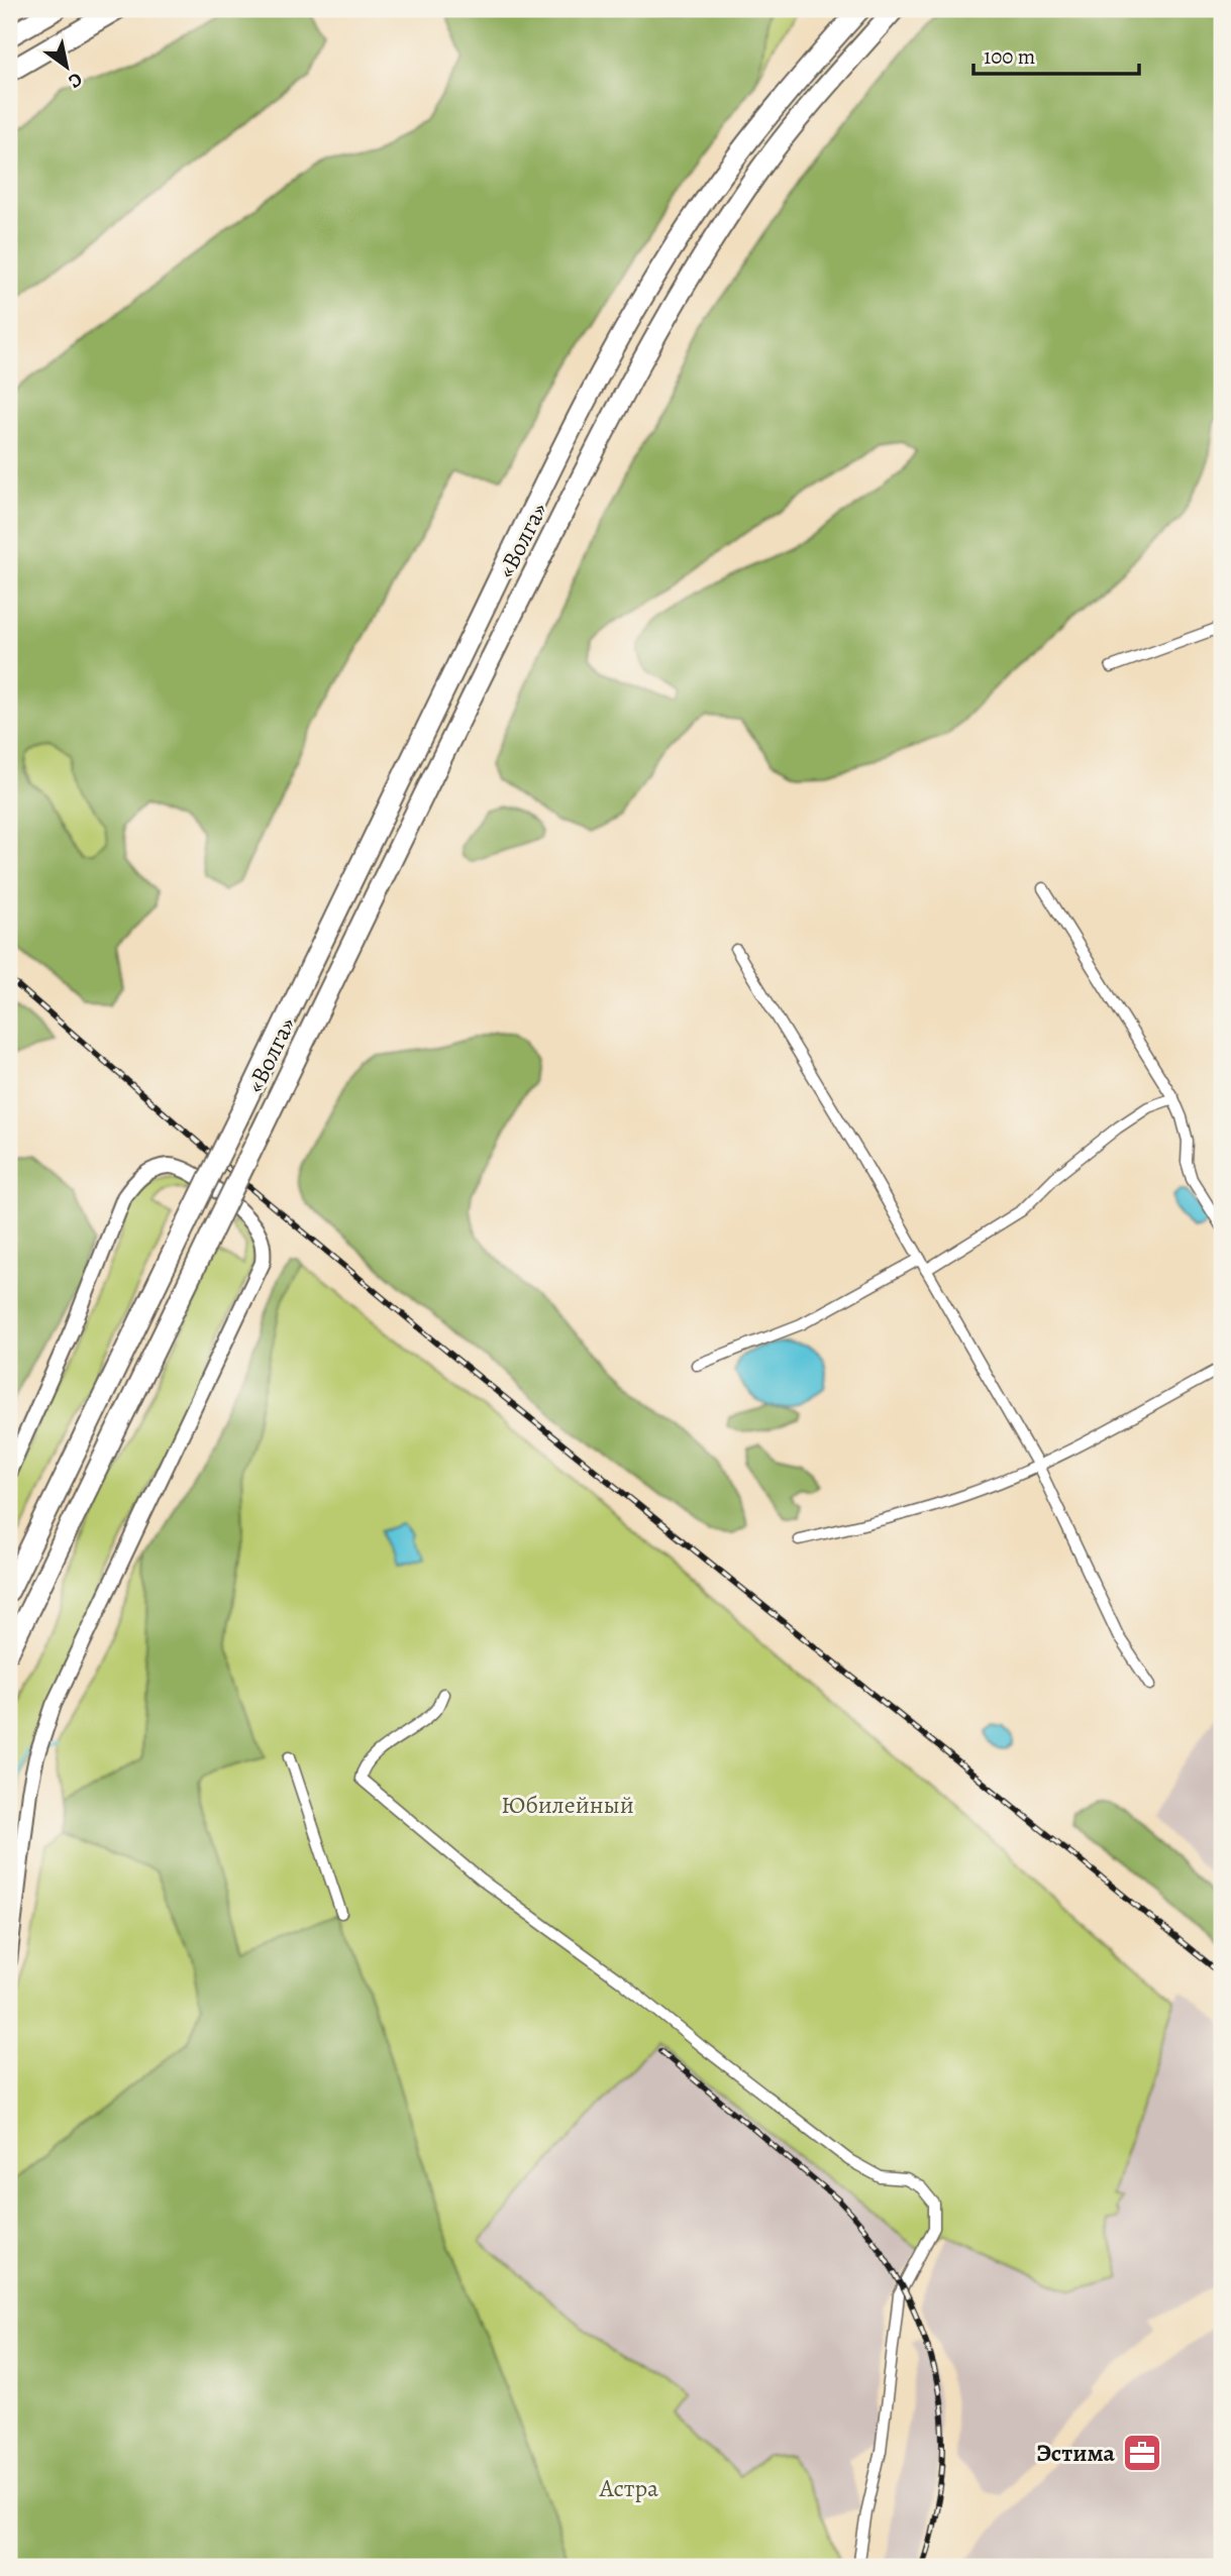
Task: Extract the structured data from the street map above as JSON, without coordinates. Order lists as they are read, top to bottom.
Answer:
{
  "streets": {
    "highway": ["«Волга»"]
  },
  "parks": ["Юбилейный", "Астра"],
  "places": {
    "office": ["Эстима"]
  },
  "scale_bar": "100 m",
  "north": "bottom right"
}
